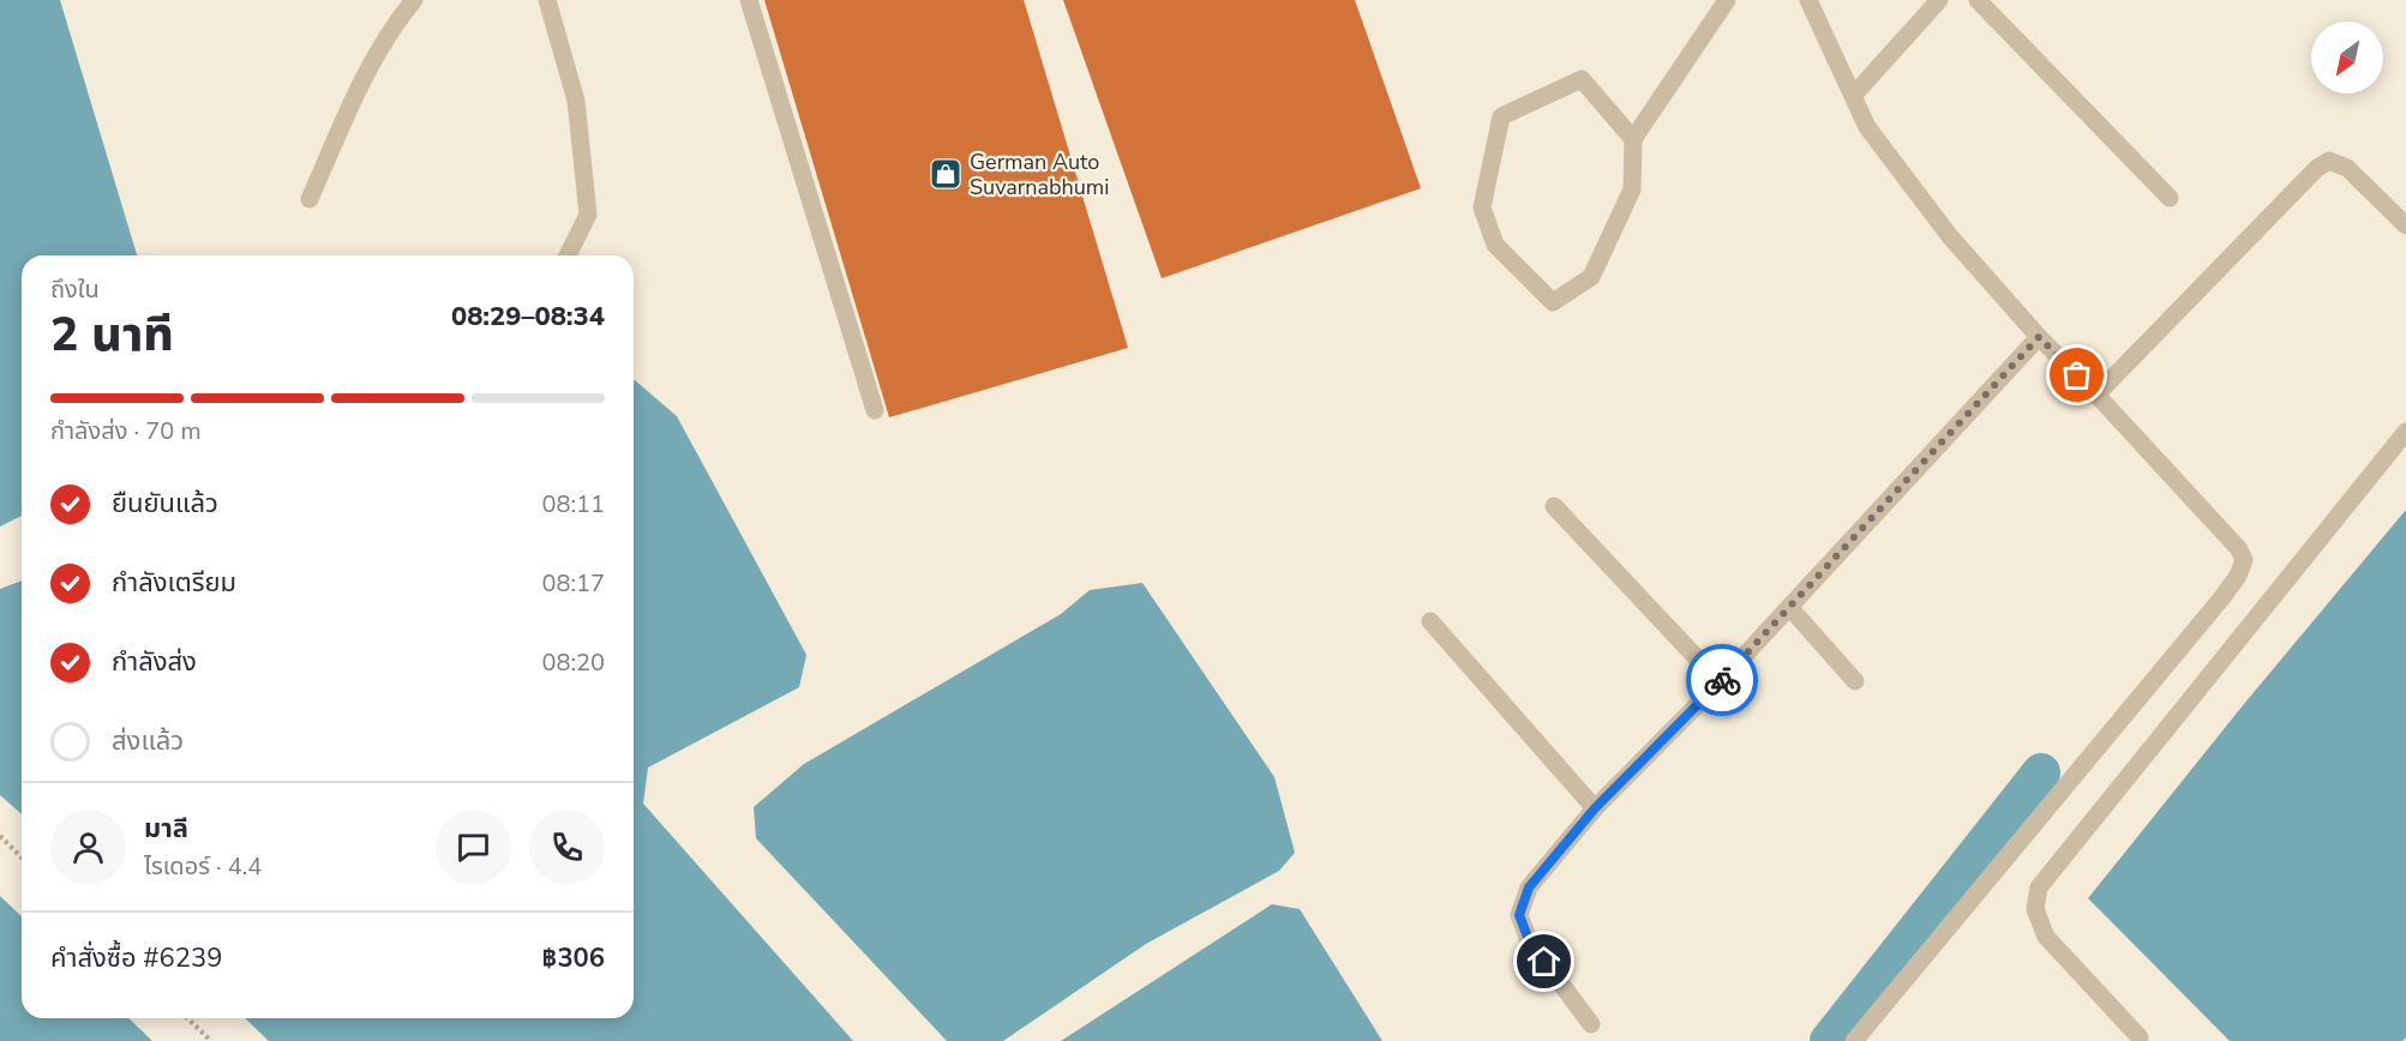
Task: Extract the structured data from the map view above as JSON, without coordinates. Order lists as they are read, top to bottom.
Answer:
{
  "places": {
    "shop": ["German Auto Suvarnabhumi"]
  },
  "north": "bottom left",
  "page": {
    "heading": ["2 นาที", "ถึงใน", "08:29–08:34"],
    "panel": [
      "มาลี",
      "ไรเดอร์ · 4.4",
      "คำสั่งซื้อ #6239",
      "฿306"
    ],
    "bar": "กำลังส่ง · 70 m",
    "list": [
      ["ยืนยันแล้ว", "08:11"],
      ["กำลังเตรียม", "08:17"],
      ["กำลังส่ง", "08:20"],
      "ส่งแล้ว"
    ]
  }
}
